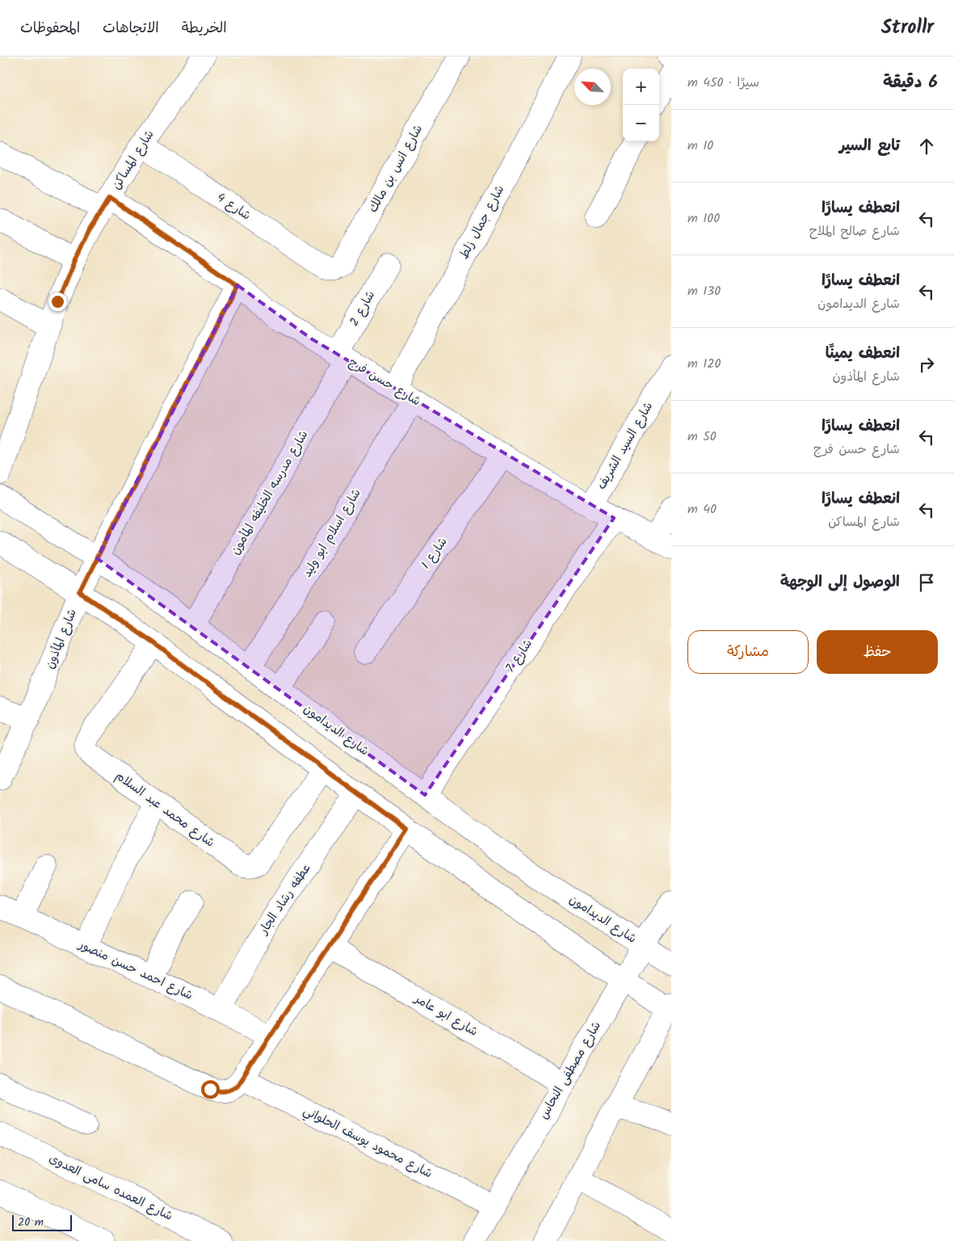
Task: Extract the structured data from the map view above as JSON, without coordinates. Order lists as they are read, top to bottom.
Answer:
{
  "streets": {
    "street": [
      "شارع المساكن",
      "شارع انس بن مالك",
      "شارع 4",
      "شارع جمال زلط",
      "شارع 2",
      "شارع حسن فرج",
      "شارع السيد الشريف",
      "شارع مدرسه الخليفه المأمون",
      "شارع اسلام ابو وليد",
      "شارع 1",
      "شارع المأذون",
      "شارع 7",
      "شارع الديدامون",
      "شارع محمد عبد السلام",
      "عطفه رشاد الجار",
      "شارع احمد حسن منصور",
      "شارع ابو عامر",
      "شارع مصطفى النحاس",
      "شارع محمود يوسف الحلواني",
      "شارع العمده سامى العدوى"
    ]
  },
  "crossings": [
    ["شارع المساكن", "شارع 4"],
    ["شارع المساكن", "شارع حسن فرج"],
    ["شارع انس بن مالك", "شارع 4"],
    ["شارع جمال زلط", "شارع حسن فرج"],
    ["شارع 2", "شارع حسن فرج"],
    ["شارع 2", "شارع مدرسه الخليفه المأمون"],
    ["شارع حسن فرج", "شارع السيد الشريف"],
    ["شارع حسن فرج", "شارع مدرسه الخليفه المأمون"],
    ["شارع حسن فرج", "شارع اسلام ابو وليد"],
    ["شارع حسن فرج", "شارع 1"],
    ["شارع حسن فرج", "شارع المأذون"],
    ["شارع حسن فرج", "شارع 7"],
    ["شارع مدرسه الخليفه المأمون", "شارع الديدامون"],
    ["شارع اسلام ابو وليد", "شارع الديدامون"],
    ["شارع المأذون", "شارع الديدامون"],
    ["شارع 7", "شارع الديدامون"],
    ["شارع الديدامون", "شارع مصطفى النحاس"],
    ["عطفه رشاد الجار", "شارع احمد حسن منصور"],
    ["شارع ابو عامر", "شارع مصطفى النحاس"],
    ["شارع مصطفى النحاس", "شارع محمود يوسف الحلواني"]
  ],
  "scale_bar": "20 m",
  "north": "top left",
  "page": {
    "header": "Strollr",
    "nav": ["الخريطة", "الاتجاهات", "المحفوظات"],
    "heading": ["6 دقيقة", "سيرًا · 450 m"],
    "map_buttons": ["+", "−"],
    "list": [
      ["تابع السير", "10 m"],
      ["انعطف يسارًا", "شارع صالح الملاح", "100 m"],
      ["انعطف يسارًا", "شارع الديدامون", "130 m"],
      ["انعطف يمينًا", "شارع المأذون", "120 m"],
      ["انعطف يسارًا", "شارع حسن فرج", "50 m"],
      ["انعطف يسارًا", "شارع المساكن", "40 m"],
      "الوصول إلى الوجهة"
    ],
    "buttons": ["حفظ", "مشاركة"],
    "scale": "20 m"
  }
}
